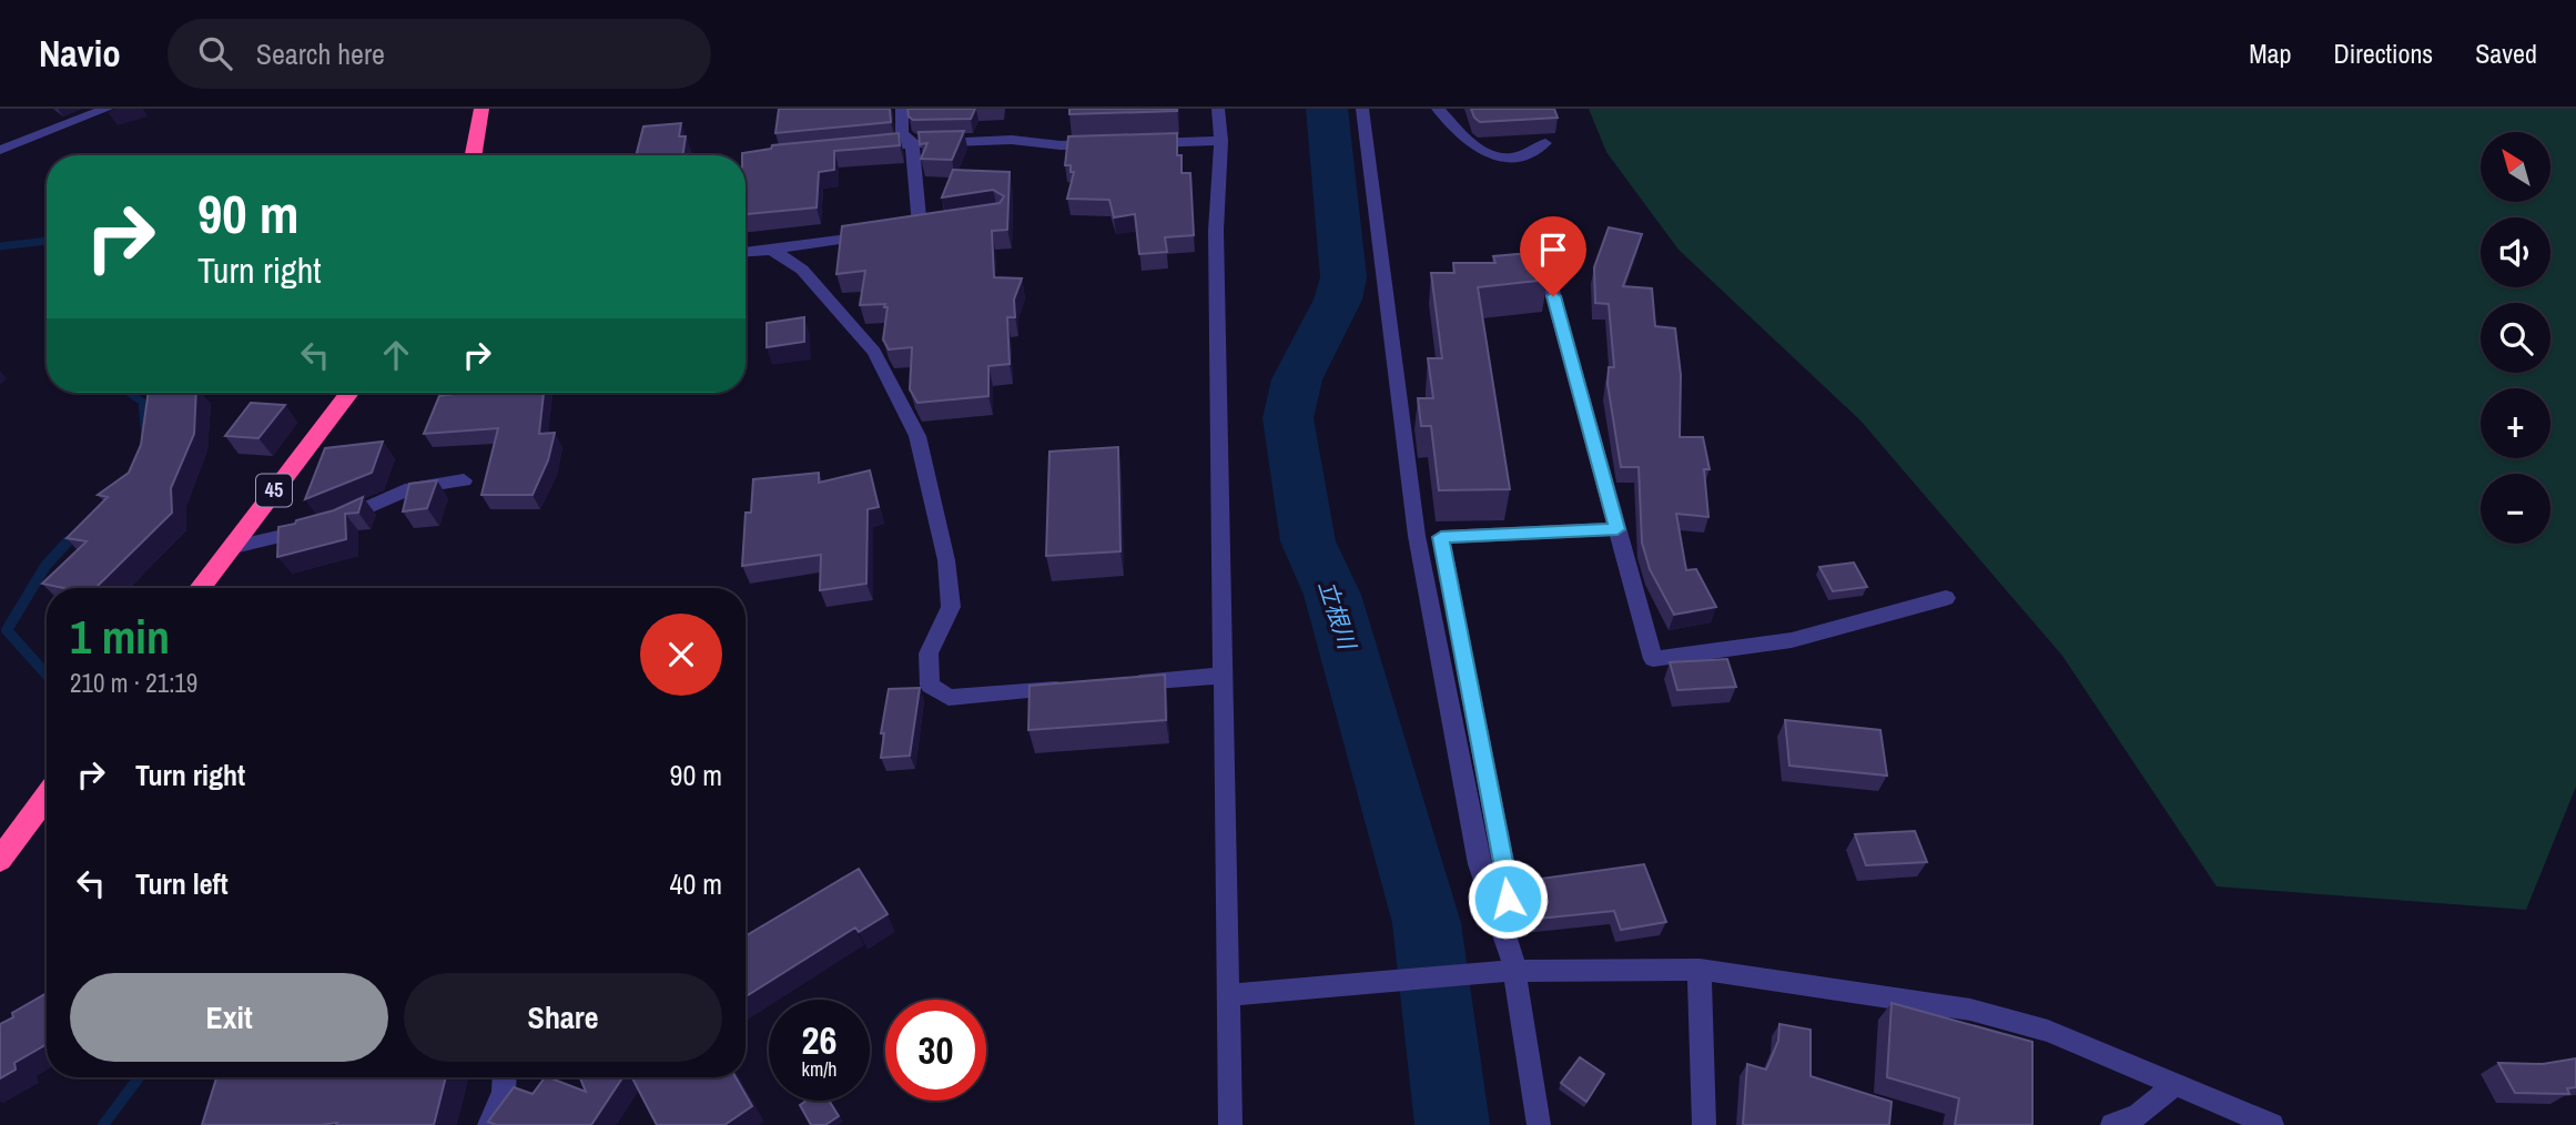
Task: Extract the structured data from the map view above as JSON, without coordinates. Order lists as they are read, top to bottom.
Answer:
{
  "streets": {
    "highway": ["45"]
  },
  "water": ["立根川"],
  "north": "top left",
  "page": {
    "header": "Navio",
    "search": "Search here",
    "nav": ["Map", "Directions", "Saved"],
    "map_buttons": ["+", "−"],
    "turn": ["90 m", "Turn right"],
    "heading": ["1 min", "210 m · 21:19"],
    "list": [
      {
        "name": "Turn right",
        "value": "90 m"
      },
      {
        "name": "Turn left",
        "value": "40 m"
      }
    ],
    "buttons": ["Exit", "Share"],
    "speed": "26 km/h",
    "limit": "30"
  }
}
